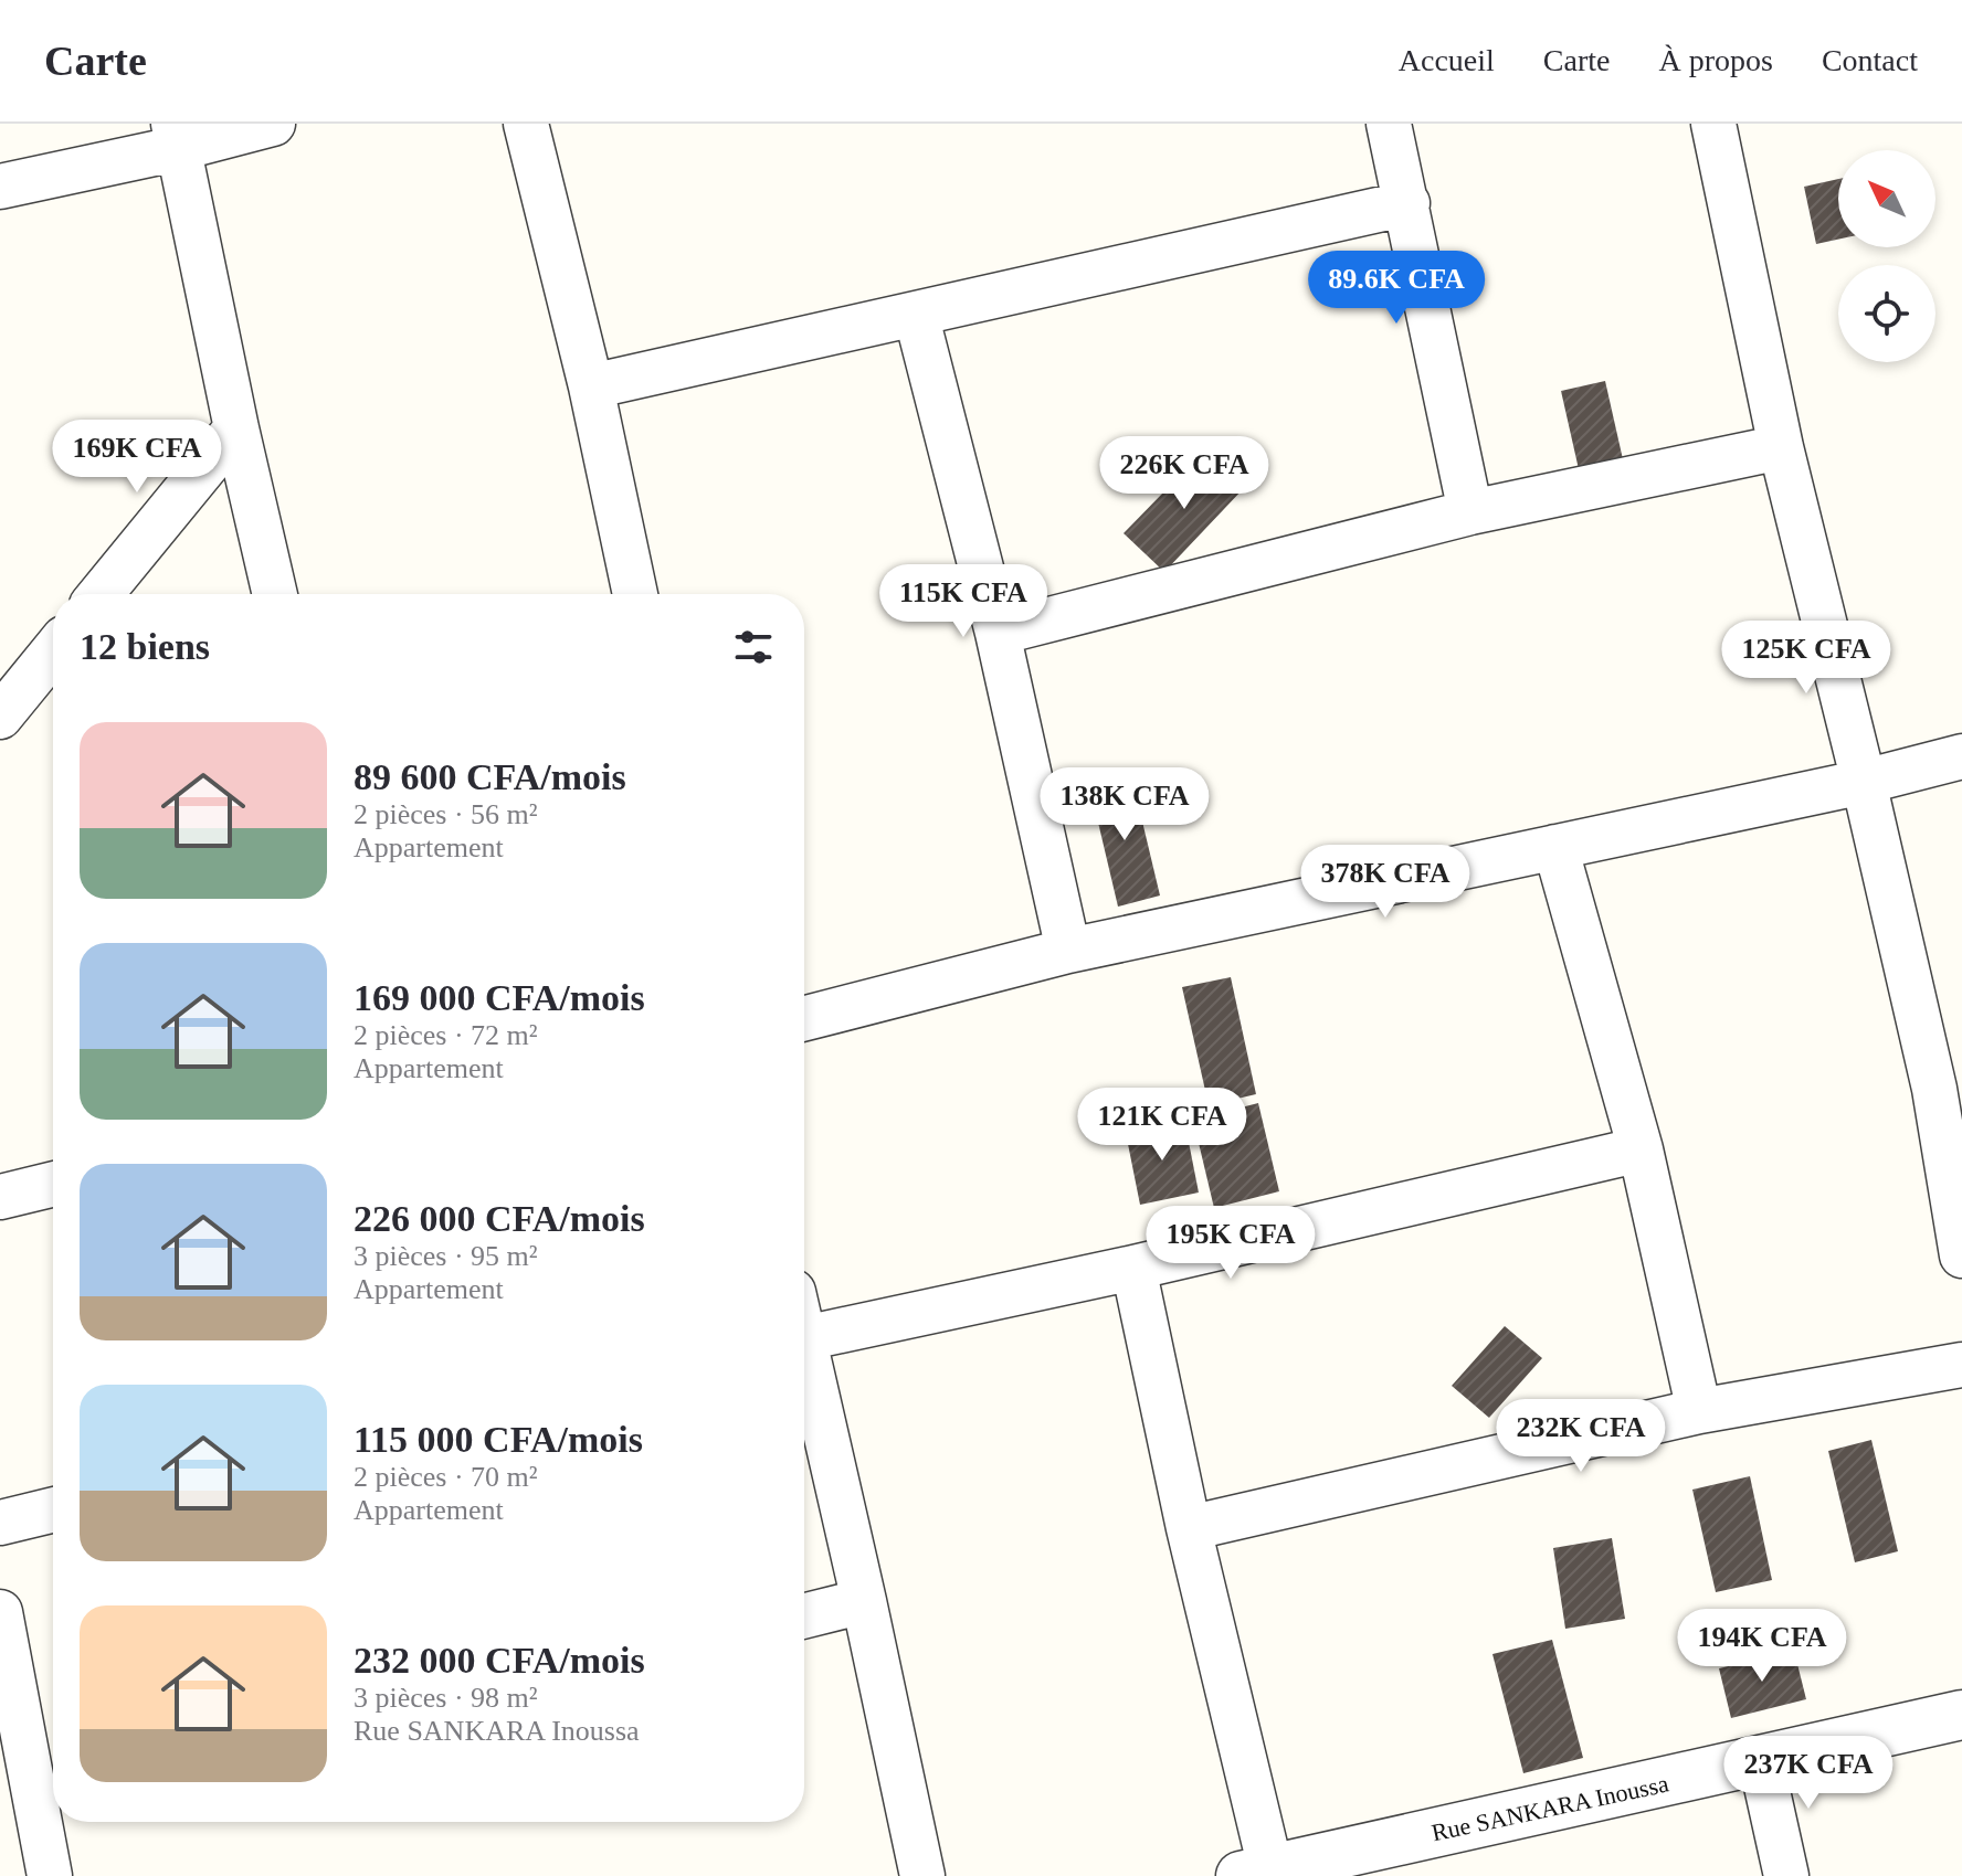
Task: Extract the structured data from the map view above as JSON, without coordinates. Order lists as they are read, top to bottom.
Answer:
{
  "streets": {
    "street": ["Rue SANKARA Inoussa"]
  },
  "north": "top left",
  "page": {
    "header": "Carte",
    "nav": [
      "Accueil",
      "Carte",
      "À propos",
      "Contact"
    ],
    "price": [
      "89.6K CFA",
      "169K CFA",
      "226K CFA",
      "115K CFA",
      "125K CFA",
      "138K CFA",
      "378K CFA",
      "121K CFA",
      "195K CFA",
      "232K CFA",
      "194K CFA",
      "237K CFA"
    ],
    "heading": "12 biens",
    "list": [
      {
        "name": "89 600 CFA/mois",
        "note": "2 pièces · 56 m² · Appartement"
      },
      {
        "name": "169 000 CFA/mois",
        "note": "2 pièces · 72 m² · Appartement"
      },
      {
        "name": "226 000 CFA/mois",
        "note": "3 pièces · 95 m² · Appartement"
      },
      {
        "name": "115 000 CFA/mois",
        "note": "2 pièces · 70 m² · Appartement"
      },
      {
        "name": "232 000 CFA/mois",
        "note": "3 pièces · 98 m² · Rue SANKARA Inoussa"
      }
    ]
  }
}
